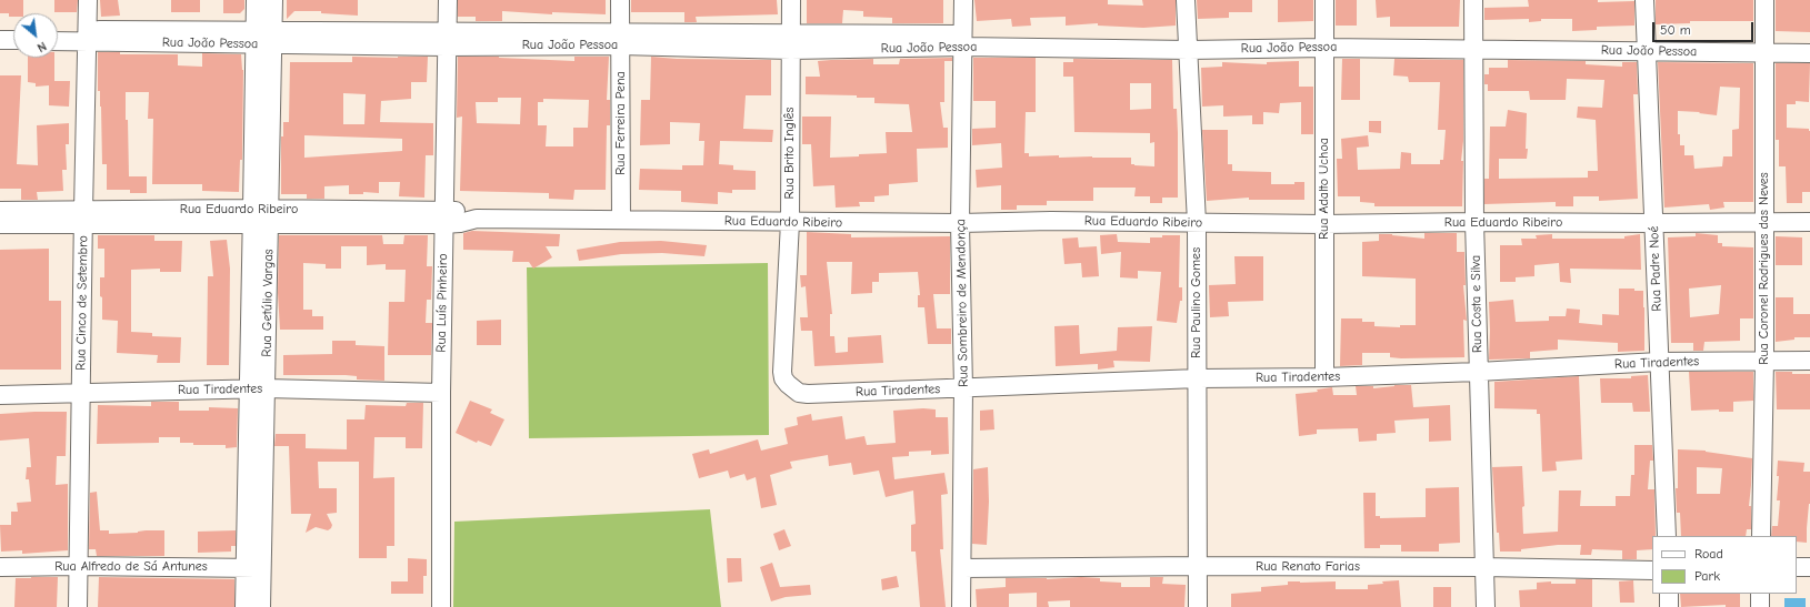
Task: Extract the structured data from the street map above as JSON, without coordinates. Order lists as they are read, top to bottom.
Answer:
{
  "streets": {
    "street": [
      "Rua João Pessoa",
      "Rua Ferreira Pena",
      "Rua Brito Inglês",
      "Rua Adalto Uchoa",
      "Rua Eduardo Ribeiro",
      "Rua Padre Noé",
      "Rua Coronel Rodrigues das Neves",
      "Rua Cinco de Setembro",
      "Rua Getúlio Vargas",
      "Rua Luís Pinheiro",
      "Rua Sombreiro de Mendonça",
      "Rua Paulino Gomes",
      "Rua Costa e Silva",
      "Rua Tiradentes",
      "Rua Alfredo de Sá Antunes",
      "Rua Renato Farias"
    ]
  },
  "crossings": [
    ["Rua João Pessoa", "Rua Ferreira Pena"],
    ["Rua João Pessoa", "Rua Brito Inglês"],
    ["Rua João Pessoa", "Rua Adalto Uchoa"],
    ["Rua João Pessoa", "Rua Padre Noé"],
    ["Rua João Pessoa", "Rua Coronel Rodrigues das Neves"],
    ["Rua João Pessoa", "Rua Cinco de Setembro"],
    ["Rua João Pessoa", "Rua Getúlio Vargas"],
    ["Rua João Pessoa", "Rua Luís Pinheiro"],
    ["Rua João Pessoa", "Rua Sombreiro de Mendonça"],
    ["Rua João Pessoa", "Rua Paulino Gomes"],
    ["Rua João Pessoa", "Rua Costa e Silva"],
    ["Rua Ferreira Pena", "Rua Eduardo Ribeiro"],
    ["Rua Brito Inglês", "Rua Eduardo Ribeiro"],
    ["Rua Brito Inglês", "Rua Tiradentes"],
    ["Rua Adalto Uchoa", "Rua Eduardo Ribeiro"],
    ["Rua Adalto Uchoa", "Rua Tiradentes"],
    ["Rua Eduardo Ribeiro", "Rua Padre Noé"],
    ["Rua Eduardo Ribeiro", "Rua Coronel Rodrigues das Neves"],
    ["Rua Eduardo Ribeiro", "Rua Cinco de Setembro"],
    ["Rua Eduardo Ribeiro", "Rua Getúlio Vargas"],
    ["Rua Eduardo Ribeiro", "Rua Luís Pinheiro"],
    ["Rua Eduardo Ribeiro", "Rua Sombreiro de Mendonça"],
    ["Rua Eduardo Ribeiro", "Rua Paulino Gomes"],
    ["Rua Eduardo Ribeiro", "Rua Costa e Silva"],
    ["Rua Padre Noé", "Rua Tiradentes"],
    ["Rua Coronel Rodrigues das Neves", "Rua Tiradentes"],
    ["Rua Cinco de Setembro", "Rua Tiradentes"],
    ["Rua Cinco de Setembro", "Rua Alfredo de Sá Antunes"],
    ["Rua Getúlio Vargas", "Rua Tiradentes"],
    ["Rua Getúlio Vargas", "Rua Alfredo de Sá Antunes"],
    ["Rua Luís Pinheiro", "Rua Tiradentes"],
    ["Rua Sombreiro de Mendonça", "Rua Tiradentes"],
    ["Rua Sombreiro de Mendonça", "Rua Renato Farias"],
    ["Rua Paulino Gomes", "Rua Tiradentes"],
    ["Rua Paulino Gomes", "Rua Renato Farias"],
    ["Rua Costa e Silva", "Rua Tiradentes"],
    ["Rua Costa e Silva", "Rua Renato Farias"]
  ],
  "legend": ["Road", "Park"],
  "scale_bar": "50 m",
  "north": "bottom right"
}
